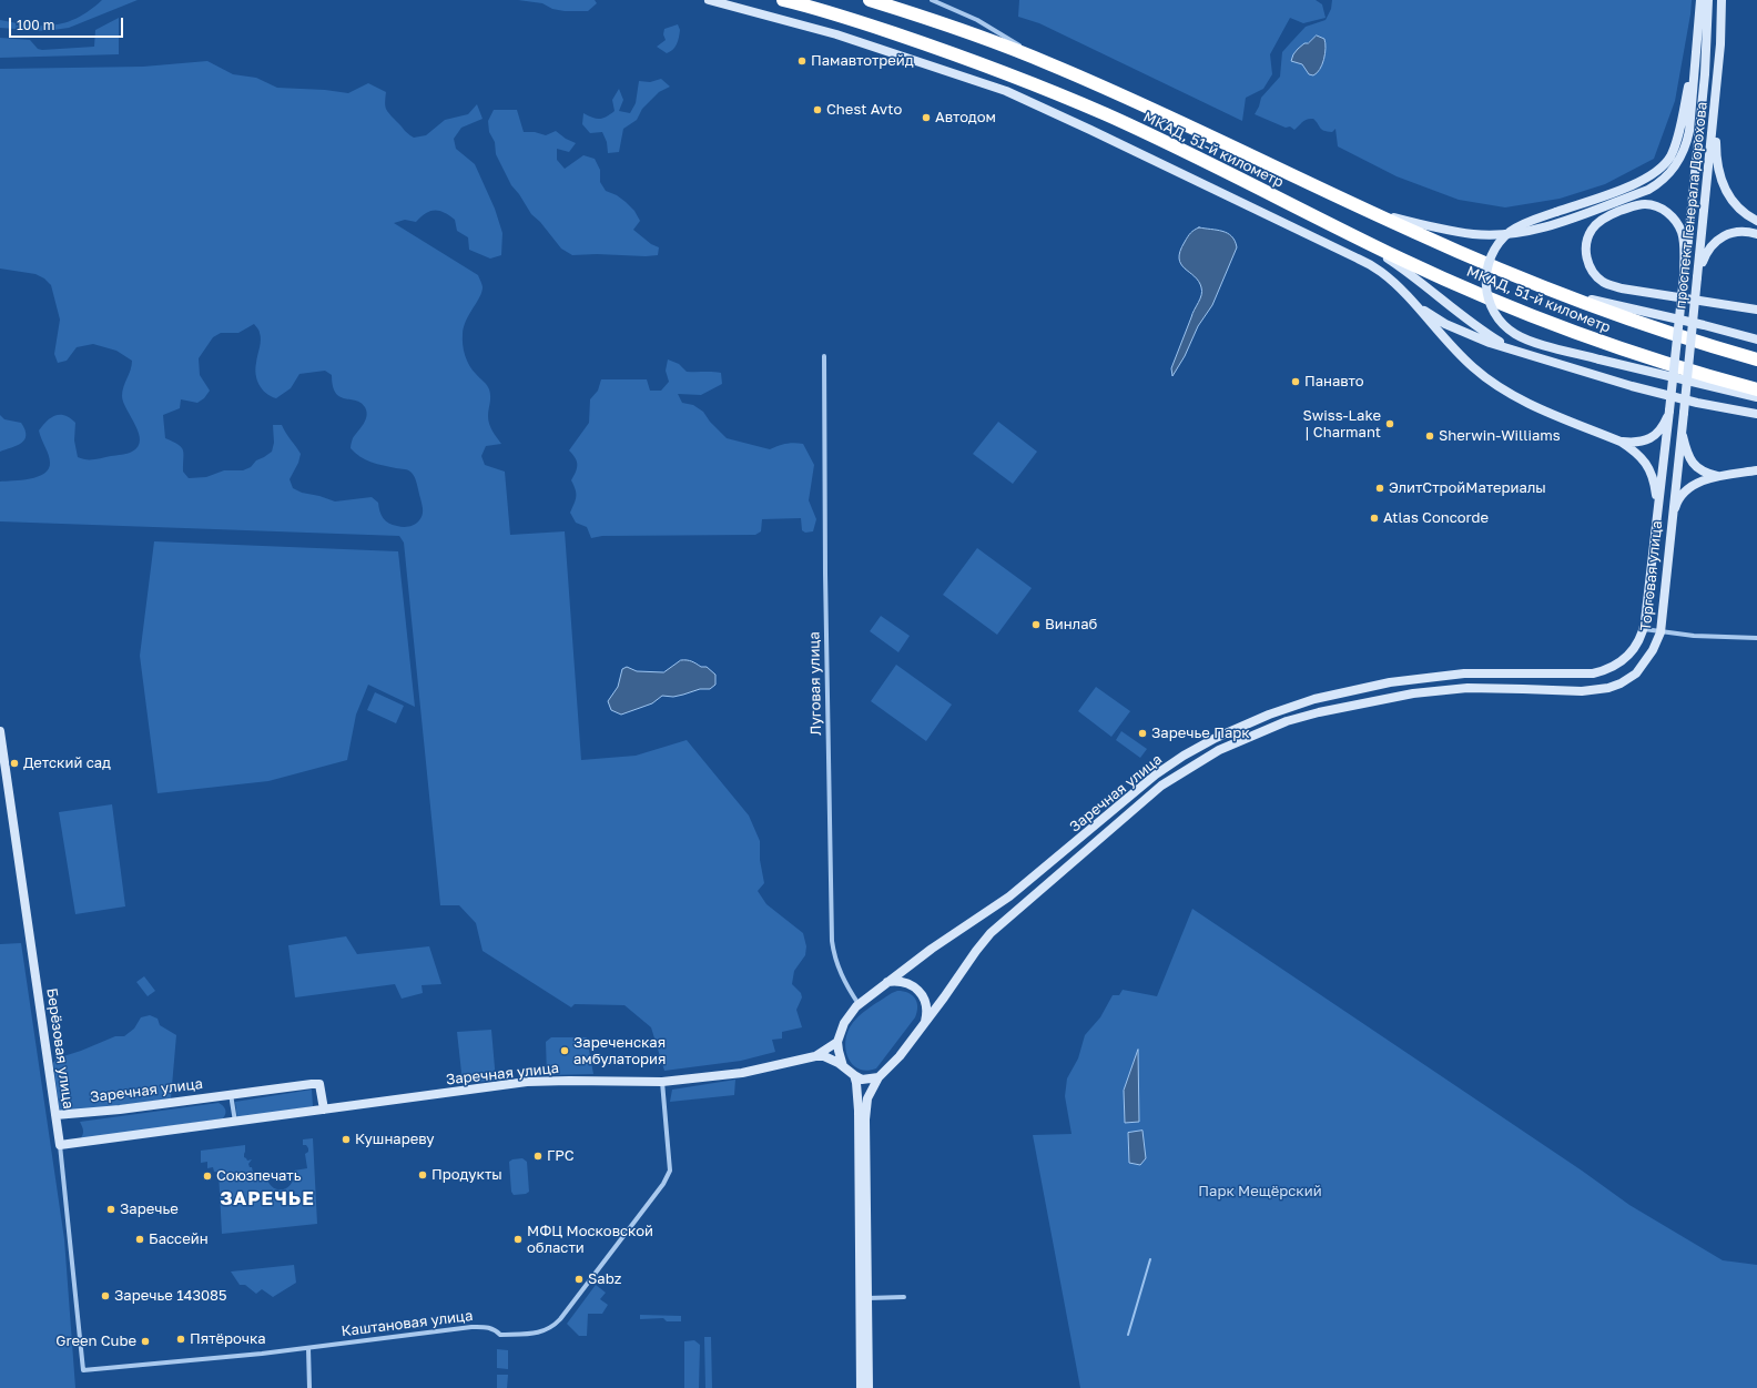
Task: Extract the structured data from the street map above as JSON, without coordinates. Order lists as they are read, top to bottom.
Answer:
{
  "streets": {
    "highway": ["МКАД, 51-й километр"],
    "street": [
      "проспект Генерала Дорохова",
      "Торговая улица",
      "Луговая улица",
      "Заречная улица",
      "Берёзовая улица",
      "Каштановая улица"
    ]
  },
  "crossings": [
    ["проспект Генерала Дорохова", "Торговая улица"],
    ["Торговая улица", "Заречная улица"],
    ["Луговая улица", "Заречная улица"],
    ["Заречная улица", "Берёзовая улица"],
    ["Заречная улица", "Каштановая улица"],
    ["Берёзовая улица", "Каштановая улица"]
  ],
  "districts": ["ЗАРЕЧЬЕ"],
  "parks": ["Парк Мещёрский"],
  "places": [
    "Памавтотрейд",
    "Chest Avto",
    "Автодом",
    "Панавто",
    "Swiss-Lake | Charmant",
    "Sherwin-Williams",
    "ЭлитСтройМатериалы",
    "Atlas Concorde",
    "Винлаб",
    "Заречье Парк",
    "Детский сад",
    "Зареченская амбулатория",
    "Кушнареву",
    "ГРС",
    "Продукты",
    "Союзпечать",
    "Заречье",
    "Бассейн",
    "МФЦ Московской области",
    "Sabz",
    "Заречье 143085",
    "Пятёрочка",
    "Green Cube"
  ],
  "scale_bar": "100 m"
}
